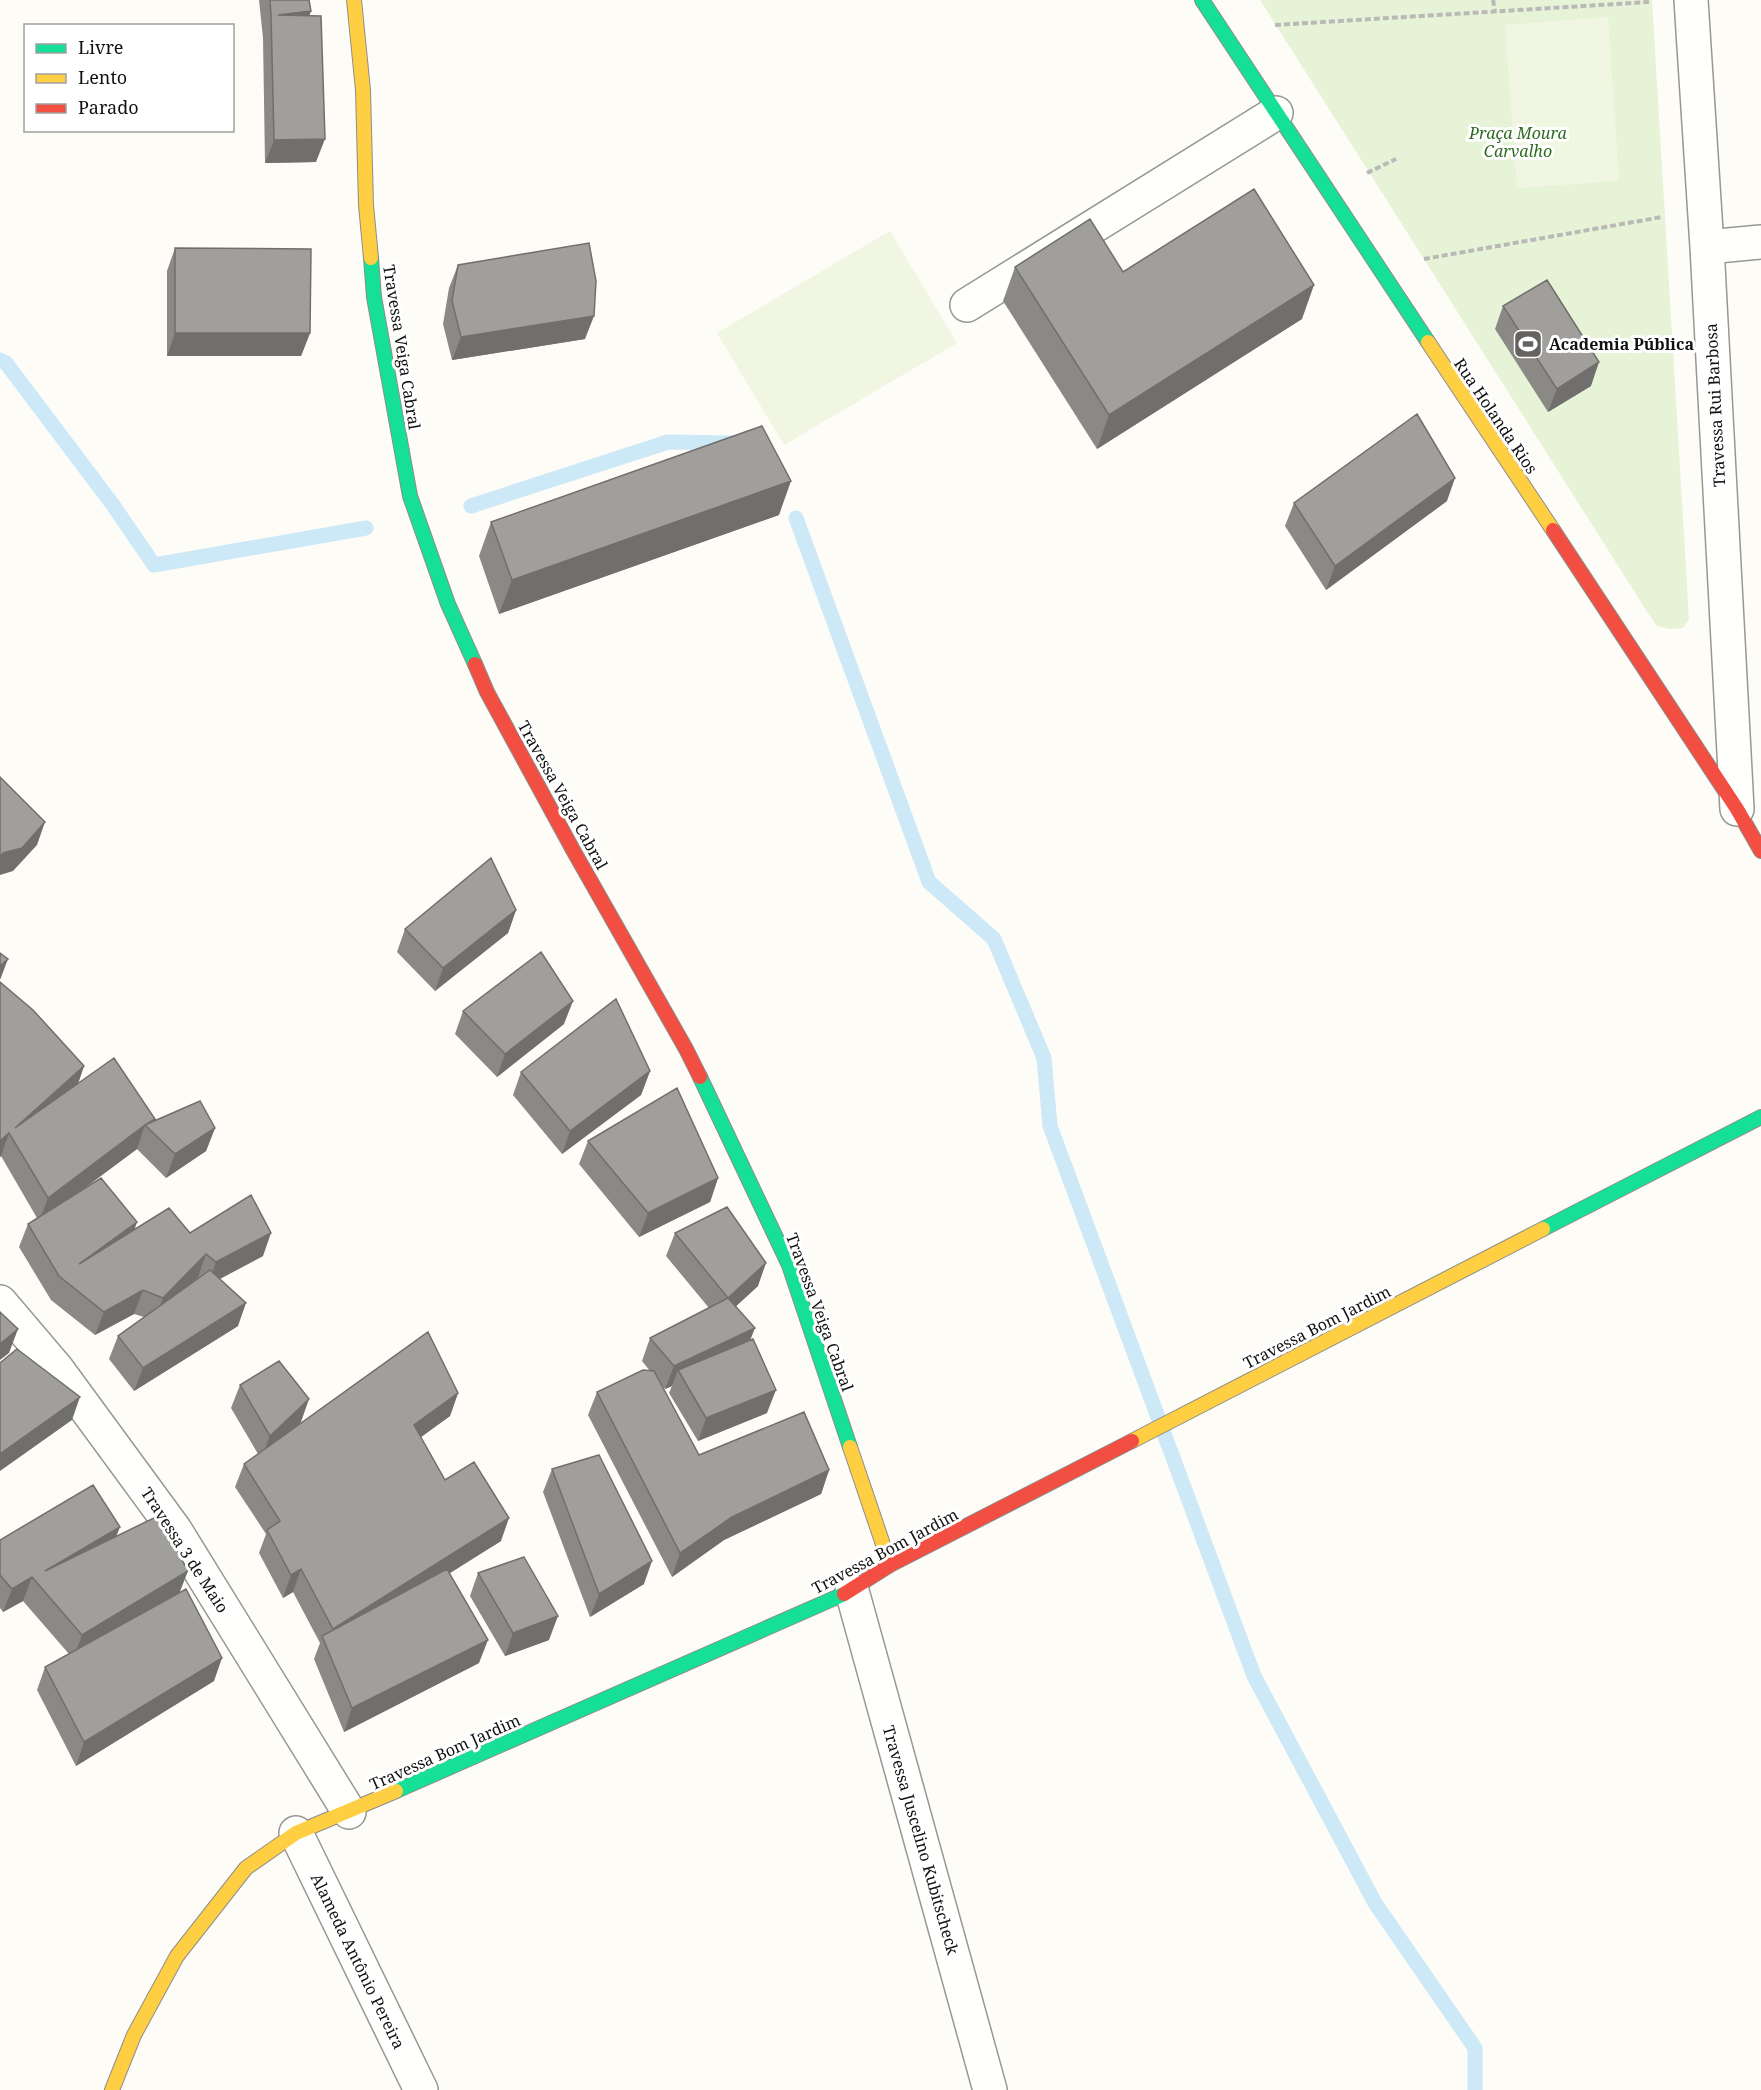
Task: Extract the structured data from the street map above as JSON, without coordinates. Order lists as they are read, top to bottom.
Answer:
{
  "streets": {
    "street": [
      "Travessa Veiga Cabral",
      "Travessa Rui Barbosa",
      "Rua Holanda Rios",
      "Travessa Bom Jardim",
      "Travessa 3 de Maio",
      "Travessa Juscelino Kubitscheck",
      "Alameda Antônio Pereira"
    ]
  },
  "crossings": [
    ["Travessa Veiga Cabral", "Travessa Bom Jardim"],
    ["Travessa Rui Barbosa", "Rua Holanda Rios"],
    ["Travessa Bom Jardim", "Travessa 3 de Maio"],
    ["Travessa Bom Jardim", "Travessa Juscelino Kubitscheck"],
    ["Travessa Bom Jardim", "Alameda Antônio Pereira"]
  ],
  "parks": ["Praça Moura Carvalho"],
  "places": {
    "sports": ["Academia Pública"]
  },
  "legend": ["Livre", "Lento", "Parado"]
}
